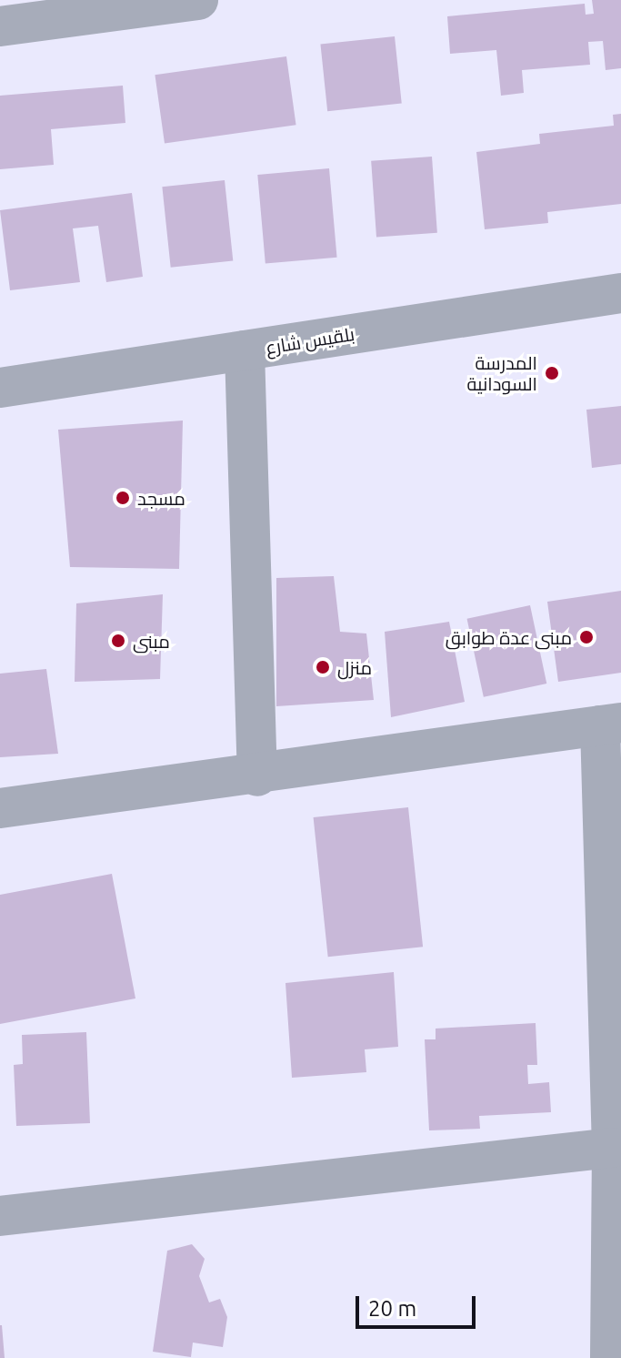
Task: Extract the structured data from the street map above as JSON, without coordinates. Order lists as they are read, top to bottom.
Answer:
{
  "streets": {
    "street": ["بلقيس شارع"]
  },
  "places": [
    "المدرسة السودانية",
    "مسجد",
    "مبنى عدة طوابق",
    "مبنى",
    "منزل"
  ],
  "scale_bar": "20 m"
}
